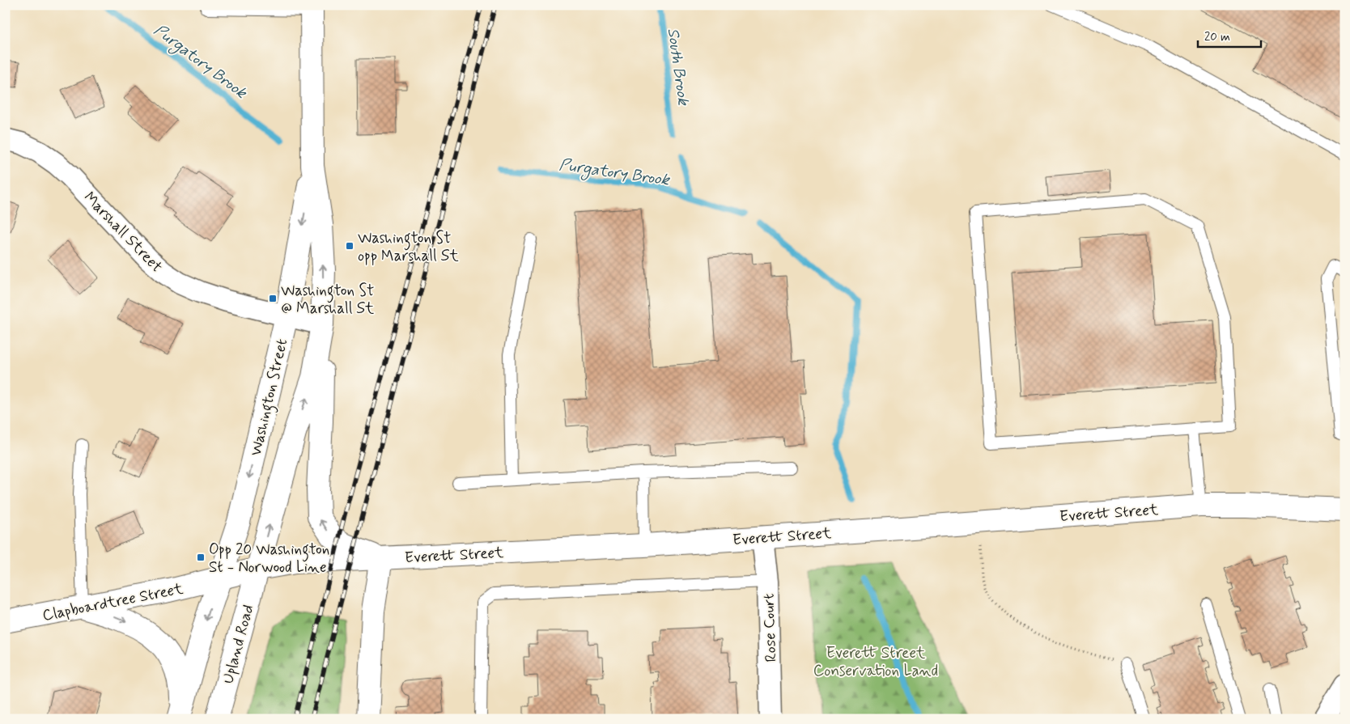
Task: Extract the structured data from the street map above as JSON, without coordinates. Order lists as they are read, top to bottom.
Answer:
{
  "streets": {
    "main road": [
      "Washington Street",
      "Everett Street",
      "Clapboardtree Street",
      "Upland Road"
    ],
    "street": ["Marshall Street", "Rose Court"]
  },
  "crossings": [
    ["Marshall Street", "Washington Street"],
    ["Washington Street", "Everett Street"],
    ["Washington Street", "Clapboardtree Street"],
    ["Washington Street", "Upland Road"],
    ["Everett Street", "Clapboardtree Street"],
    ["Everett Street", "Rose Court"],
    ["Everett Street", "Upland Road"]
  ],
  "water": ["Purgatory Brook", "South Brook"],
  "parks": ["Everett Street Conservation Land"],
  "places": {
    "transit": ["Washington St opp Marshall St", "Washington St @ Marshall St", "Opp 20 Washington St - Norwood Line"]
  },
  "scale_bar": "20 m"
}
